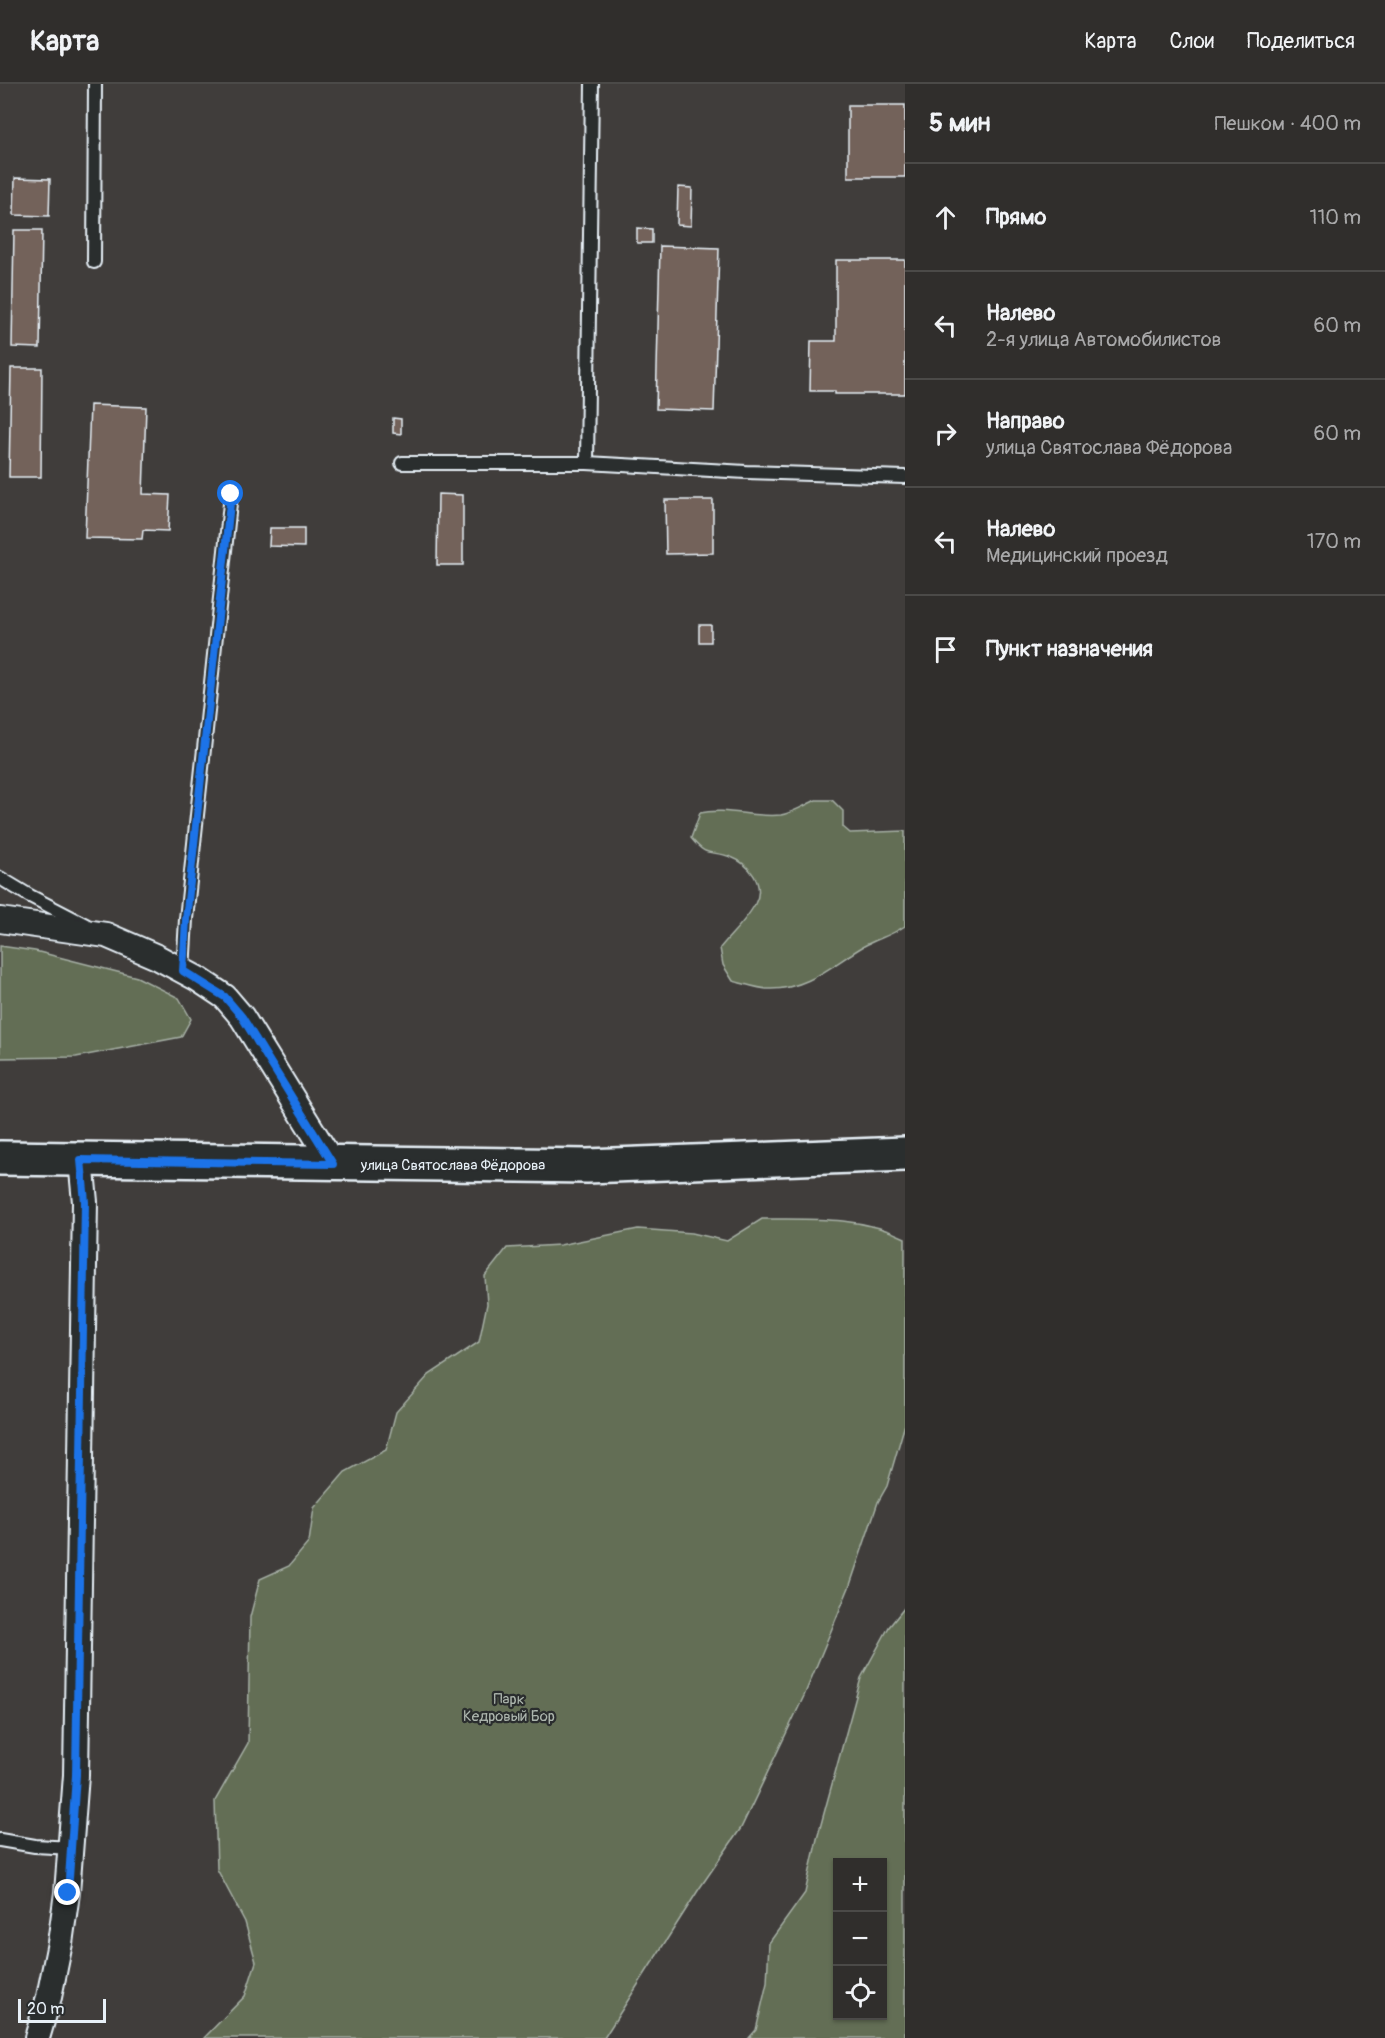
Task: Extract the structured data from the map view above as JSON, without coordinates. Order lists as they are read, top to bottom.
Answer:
{
  "streets": {
    "street": ["улица Святослава Фёдорова"]
  },
  "parks": ["Парк Кедровый Бор"],
  "scale_bar": "20 m",
  "page": {
    "header": "Карта",
    "nav": ["Карта", "Слои", "Поделиться"],
    "heading": ["5 мин", "Пешком · 400 m"],
    "list": [
      ["Прямо", "110 m"],
      ["Налево", "2-я улица Автомобилистов", "60 m"],
      ["Направо", "улица Святослава Фёдорова", "60 m"],
      ["Налево", "Медицинский проезд", "170 m"],
      "Пункт назначения"
    ],
    "map_buttons": ["+", "−"],
    "scale": "20 m"
  }
}
